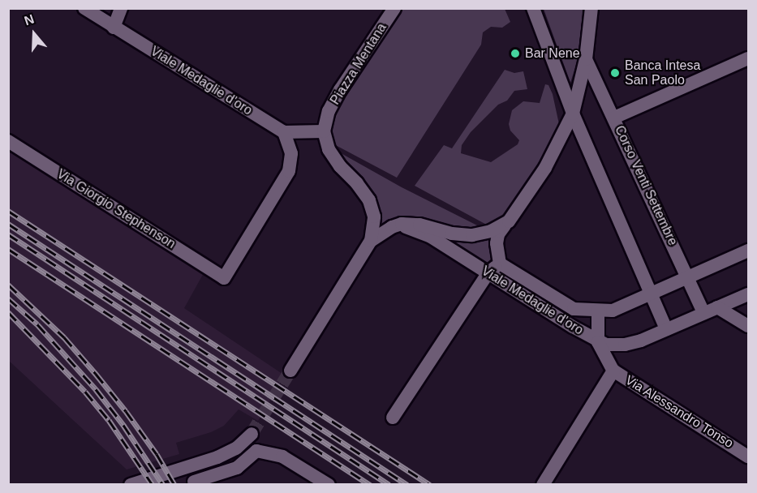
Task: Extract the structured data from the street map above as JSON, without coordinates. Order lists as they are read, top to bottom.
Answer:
{
  "streets": {
    "street": [
      "Piazza Mentana",
      "Viale Medaglie d'oro",
      "Corso Venti Settembre",
      "Via Giorgio Stephenson",
      "Via Alessandro Tonso"
    ]
  },
  "crossings": [
    ["Viale Medaglie d'oro", "Corso Venti Settembre"],
    ["Viale Medaglie d'oro", "Via Giorgio Stephenson"],
    ["Viale Medaglie d'oro", "Via Alessandro Tonso"]
  ],
  "places": ["Bar Nene", "Banca Intesa San Paolo"],
  "north": "top"
}
